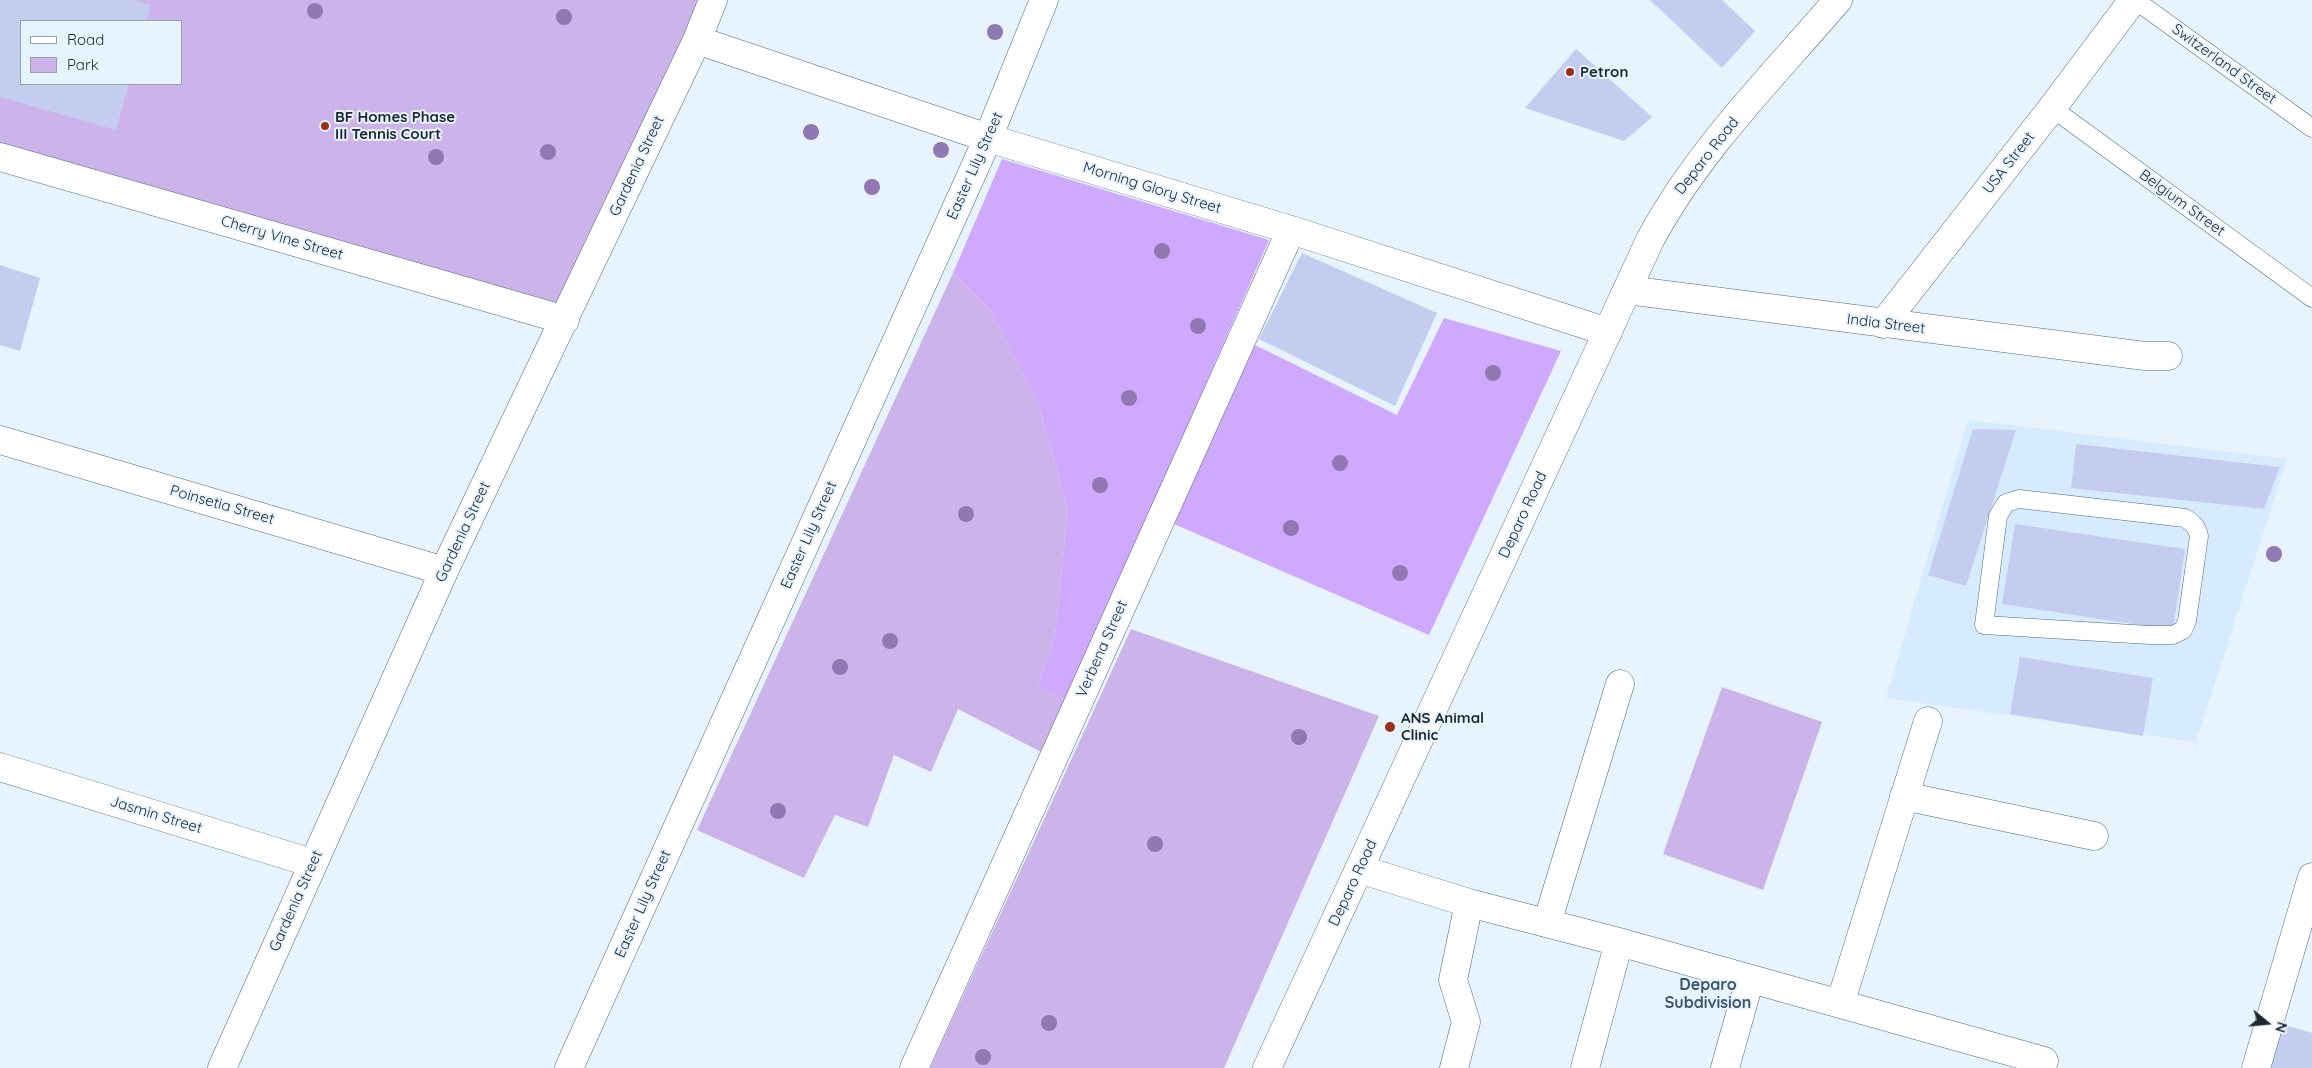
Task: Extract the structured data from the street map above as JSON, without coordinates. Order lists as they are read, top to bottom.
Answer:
{
  "streets": {
    "street": [
      "Deparo Road",
      "USA Street",
      "Gardenia Street",
      "Easter Lily Street",
      "Morning Glory Street",
      "Cherry Vine Street",
      "India Street",
      "Poinsetia Street",
      "Verbena Street",
      "Jasmin Street"
    ],
    "lane": ["Switzerland Street", "Belgium Street"]
  },
  "crossings": [
    ["Switzerland Street", "USA Street"],
    ["Deparo Road", "Morning Glory Street"],
    ["Deparo Road", "India Street"],
    ["USA Street", "Belgium Street"],
    ["USA Street", "India Street"],
    ["Gardenia Street", "Morning Glory Street"],
    ["Gardenia Street", "Cherry Vine Street"],
    ["Gardenia Street", "Poinsetia Street"],
    ["Gardenia Street", "Jasmin Street"],
    ["Easter Lily Street", "Morning Glory Street"],
    ["Morning Glory Street", "Verbena Street"]
  ],
  "districts": ["Deparo Subdivision"],
  "places": ["Petron", "BF Homes Phase III Tennis Court", "ANS Animal Clinic"],
  "legend": ["Road", "Park"],
  "north": "right"
}
